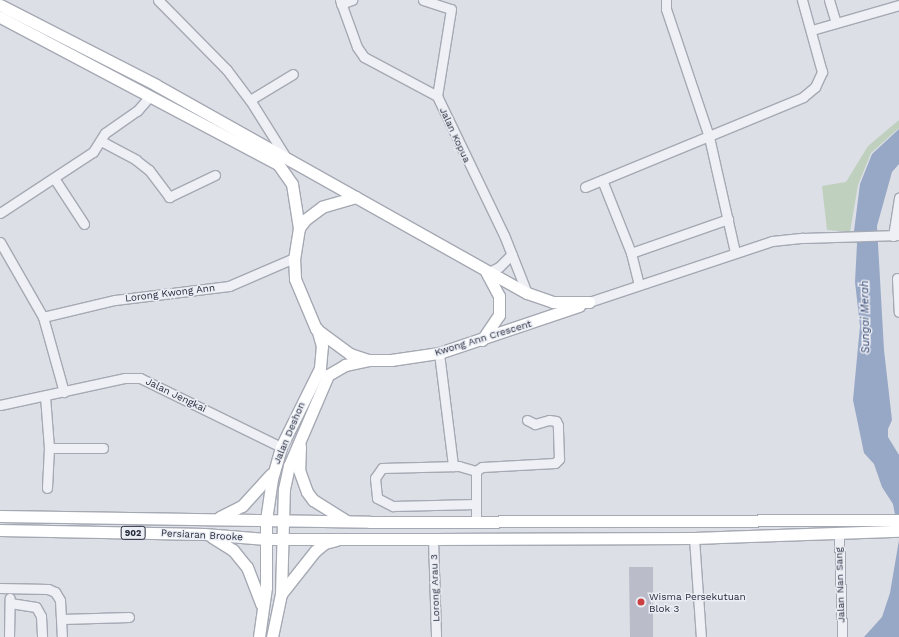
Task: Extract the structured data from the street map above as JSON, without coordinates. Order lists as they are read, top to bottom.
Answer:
{
  "streets": {
    "main road": [
      "Kwong Ann Crescent",
      "Jalan Deshon",
      "902",
      "Persiaran Brooke"
    ],
    "street": [
      "Jalan Kopua",
      "Lorong Kwong Ann",
      "Jalan Jengkai",
      "Jalan Nan Sang",
      "Lorong Arau 3"
    ]
  },
  "crossings": [
    ["Lorong Kwong Ann", "Kwong Ann Crescent"],
    ["Kwong Ann Crescent", "Jalan Deshon"],
    ["Jalan Jengkai", "Jalan Deshon"],
    ["Jalan Deshon", "Persiaran Brooke"],
    ["Persiaran Brooke", "Jalan Nan Sang"],
    ["Persiaran Brooke", "Lorong Arau 3"]
  ],
  "water": ["Sungai Merah"],
  "places": ["Wisma Persekutuan Blok 3"]
}
